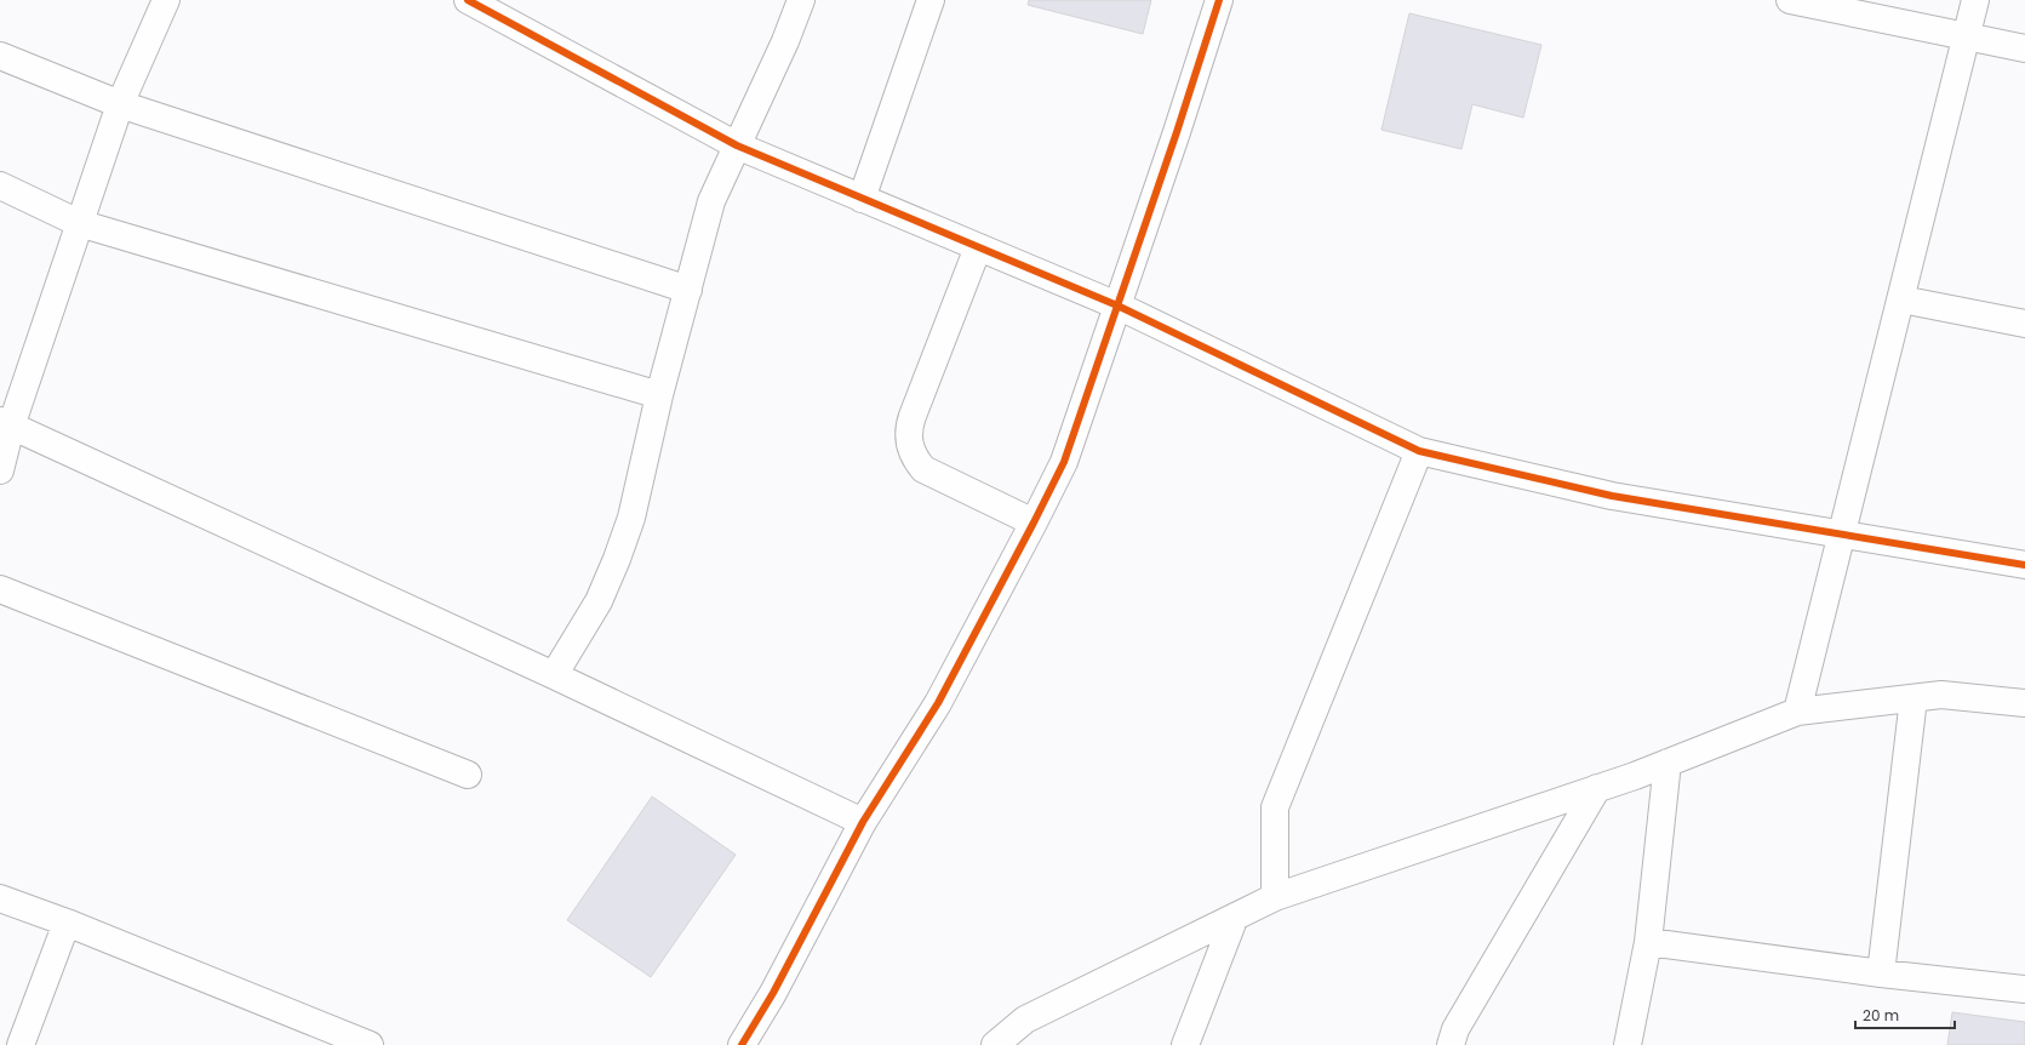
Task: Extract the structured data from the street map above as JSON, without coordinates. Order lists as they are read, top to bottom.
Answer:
{
  "scale_bar": "20 m"
}
